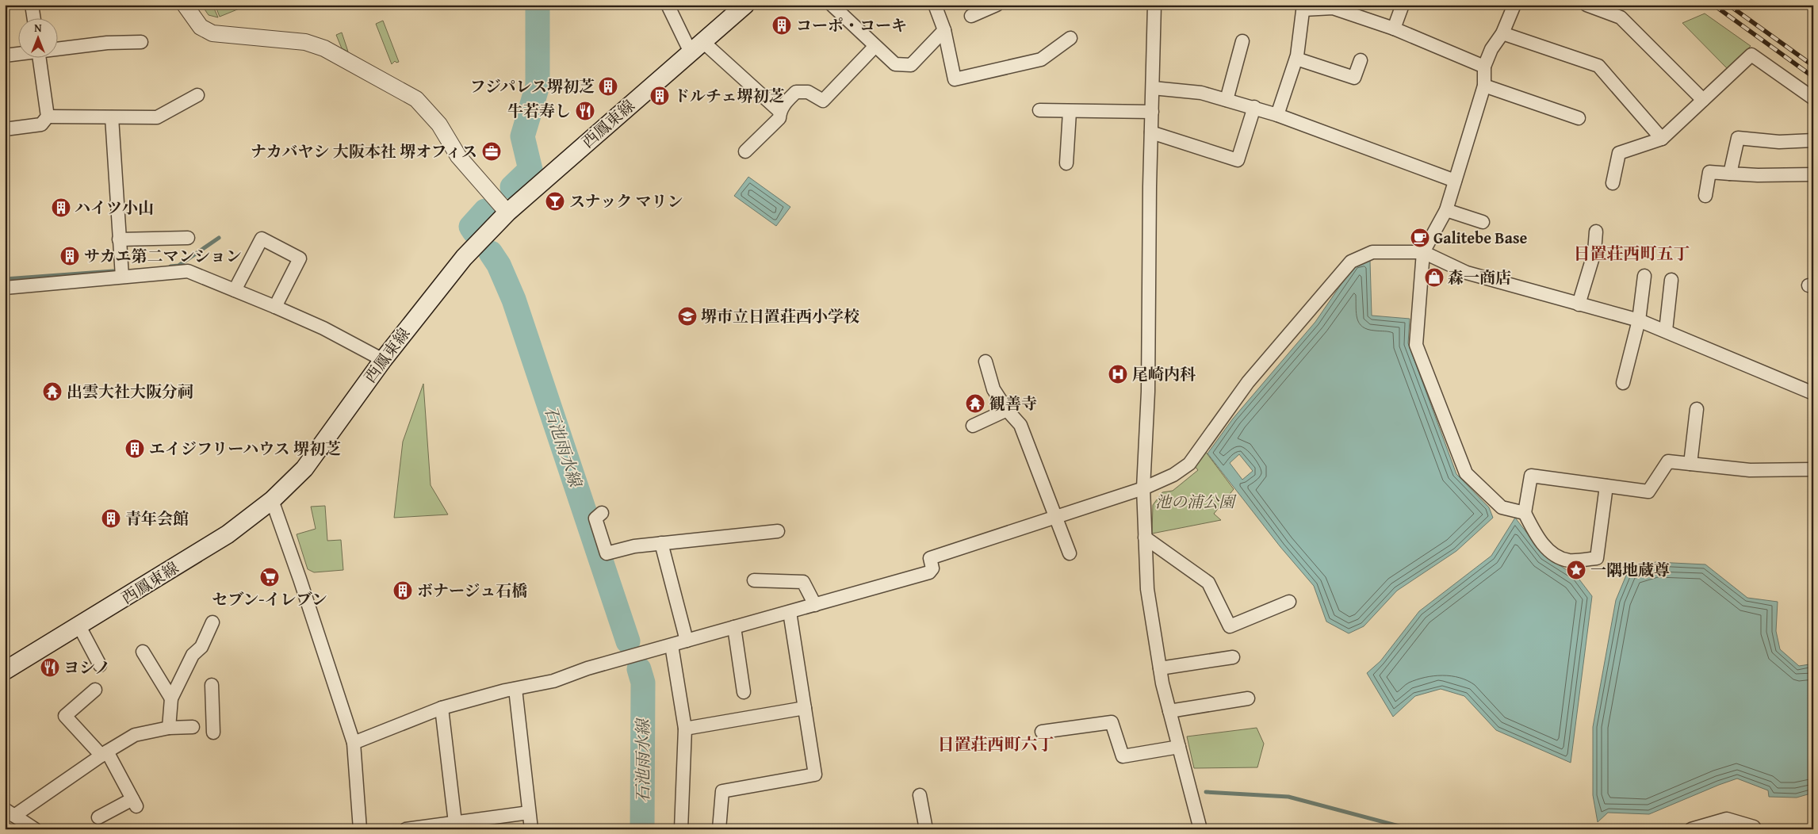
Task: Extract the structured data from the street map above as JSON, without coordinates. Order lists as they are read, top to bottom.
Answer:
{
  "streets": {
    "main road": ["西鳳東線"]
  },
  "districts": ["日置荘西町五丁", "日置荘西町六丁"],
  "water": ["石池雨水線"],
  "parks": ["池の浦公園"],
  "places": {
    "building": [
      "コーポ・コーキ",
      "フジパレス堺初芝",
      "ドルチェ堺初芝",
      "ハイツ小山",
      "サカエ第二マンション",
      "エイジフリーハウス 堺初芝",
      "青年会館",
      "ボナージュ石橋"
    ],
    "restaurant": ["牛若寿し", "ヨシノ"],
    "office": ["ナカバヤシ 大阪本社 堺オフィス"],
    "bar": ["スナック マリン"],
    "cafe": ["Galitebe Base"],
    "shop": ["森一商店"],
    "school or university": ["堺市立日置荘西小学校"],
    "hospital": ["尾崎内科"],
    "temple": ["出雲大社大阪分祠", "観善寺"],
    "place": ["一隅地蔵尊"],
    "supermarket": ["セブン-イレブン"]
  },
  "north": "top"
}
